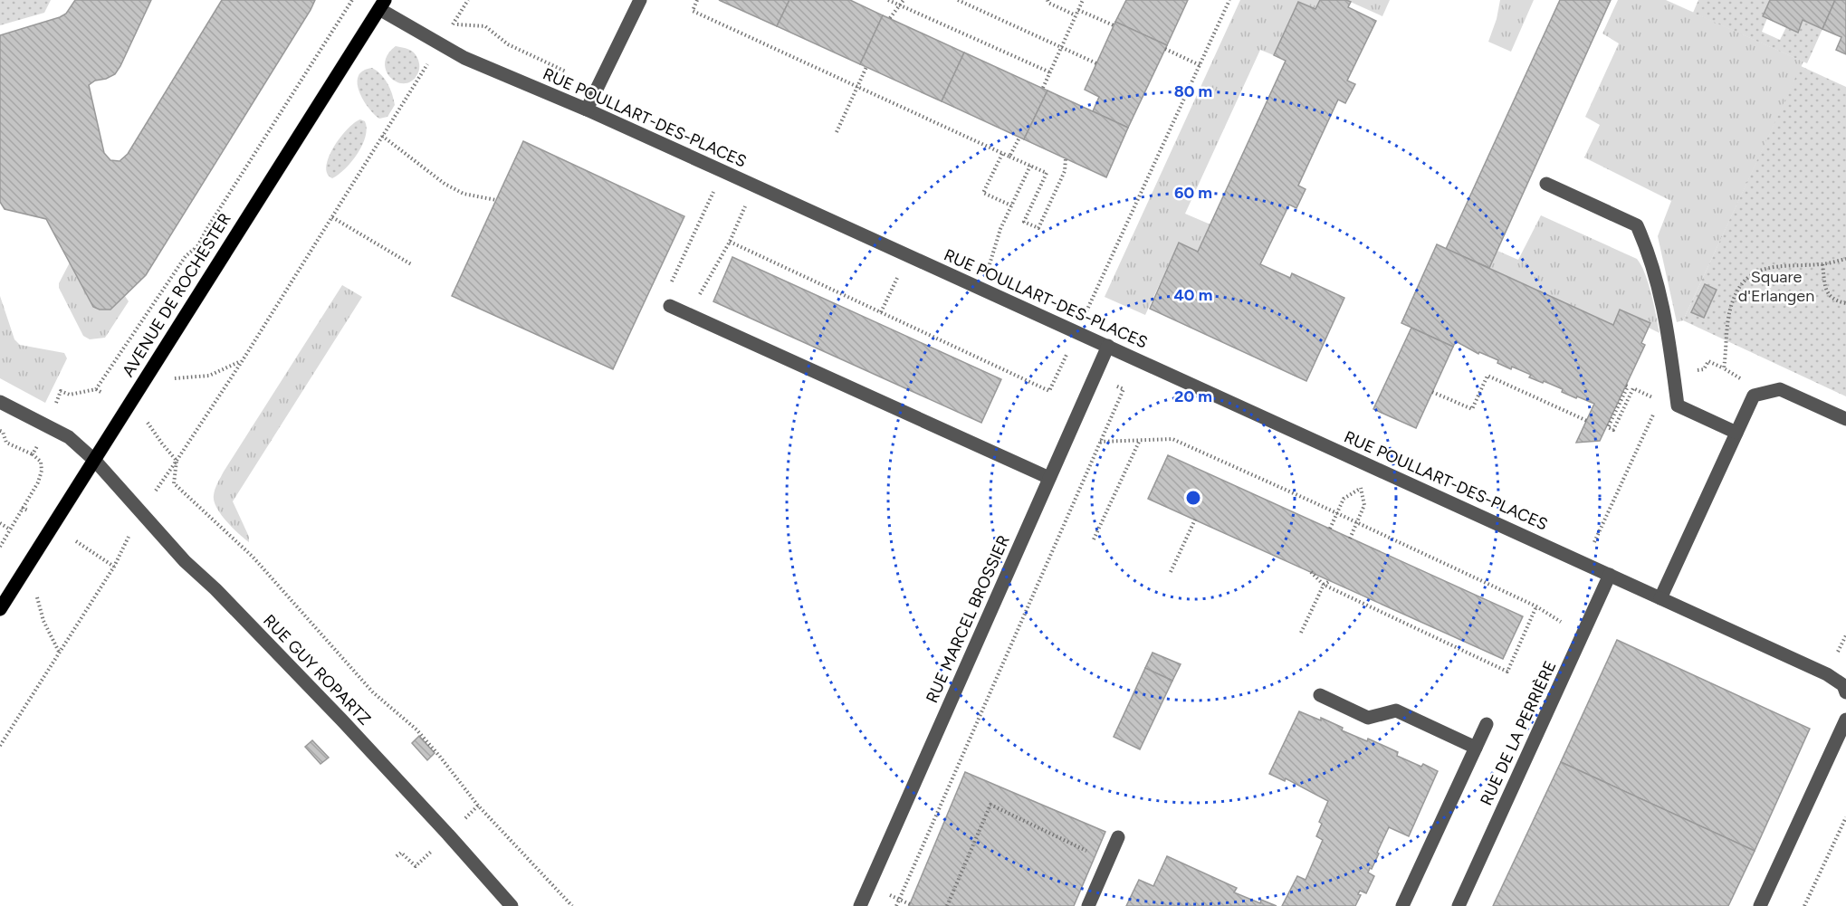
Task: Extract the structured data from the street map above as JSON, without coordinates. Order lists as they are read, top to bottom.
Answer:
{
  "streets": {
    "main road": ["AVENUE DE ROCHESTER"],
    "street": [
      "RUE POULLART-DES-PLACES",
      "RUE MARCEL BROSSIER",
      "RUE GUY ROPARTZ",
      "RUE DE LA PERRIÈRE"
    ]
  },
  "crossings": [
    ["RUE POULLART-DES-PLACES", "AVENUE DE ROCHESTER"],
    ["RUE POULLART-DES-PLACES", "RUE MARCEL BROSSIER"],
    ["RUE POULLART-DES-PLACES", "RUE DE LA PERRIÈRE"],
    ["AVENUE DE ROCHESTER", "RUE GUY ROPARTZ"]
  ],
  "parks": ["Square d'Erlangen"],
  "rings": [
    "80 m",
    "60 m",
    "40 m",
    "20 m"
  ]
}
